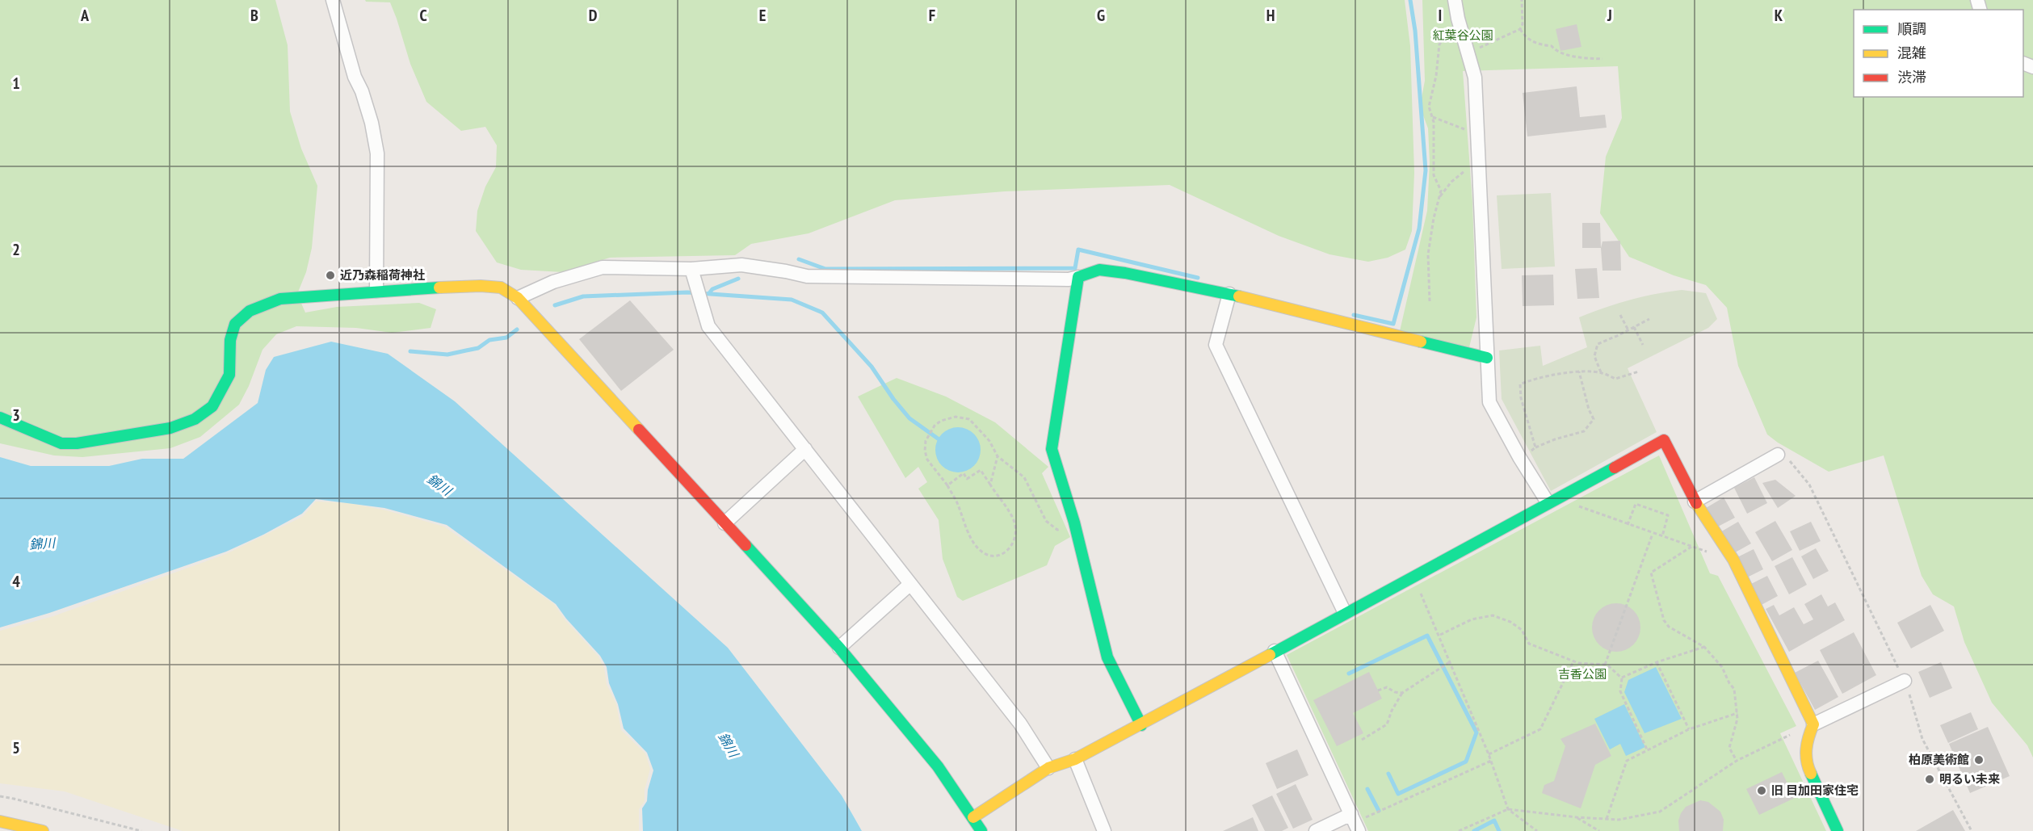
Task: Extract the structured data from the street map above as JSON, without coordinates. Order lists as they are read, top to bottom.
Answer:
{
  "water": ["錦川"],
  "parks": ["紅葉谷公園", "吉香公園"],
  "places": [
    "近乃森稲荷神社",
    "柏原美術館",
    "明るい未来",
    "旧 目加田家住宅"
  ],
  "legend": ["順調", "混雑", "渋滞"],
  "grid": {
    "columns": [
      "A",
      "B",
      "C",
      "D",
      "E",
      "F",
      "G",
      "H",
      "I",
      "J",
      "K"
    ],
    "rows": [
      "1",
      "2",
      "3",
      "4",
      "5"
    ]
  }
}
